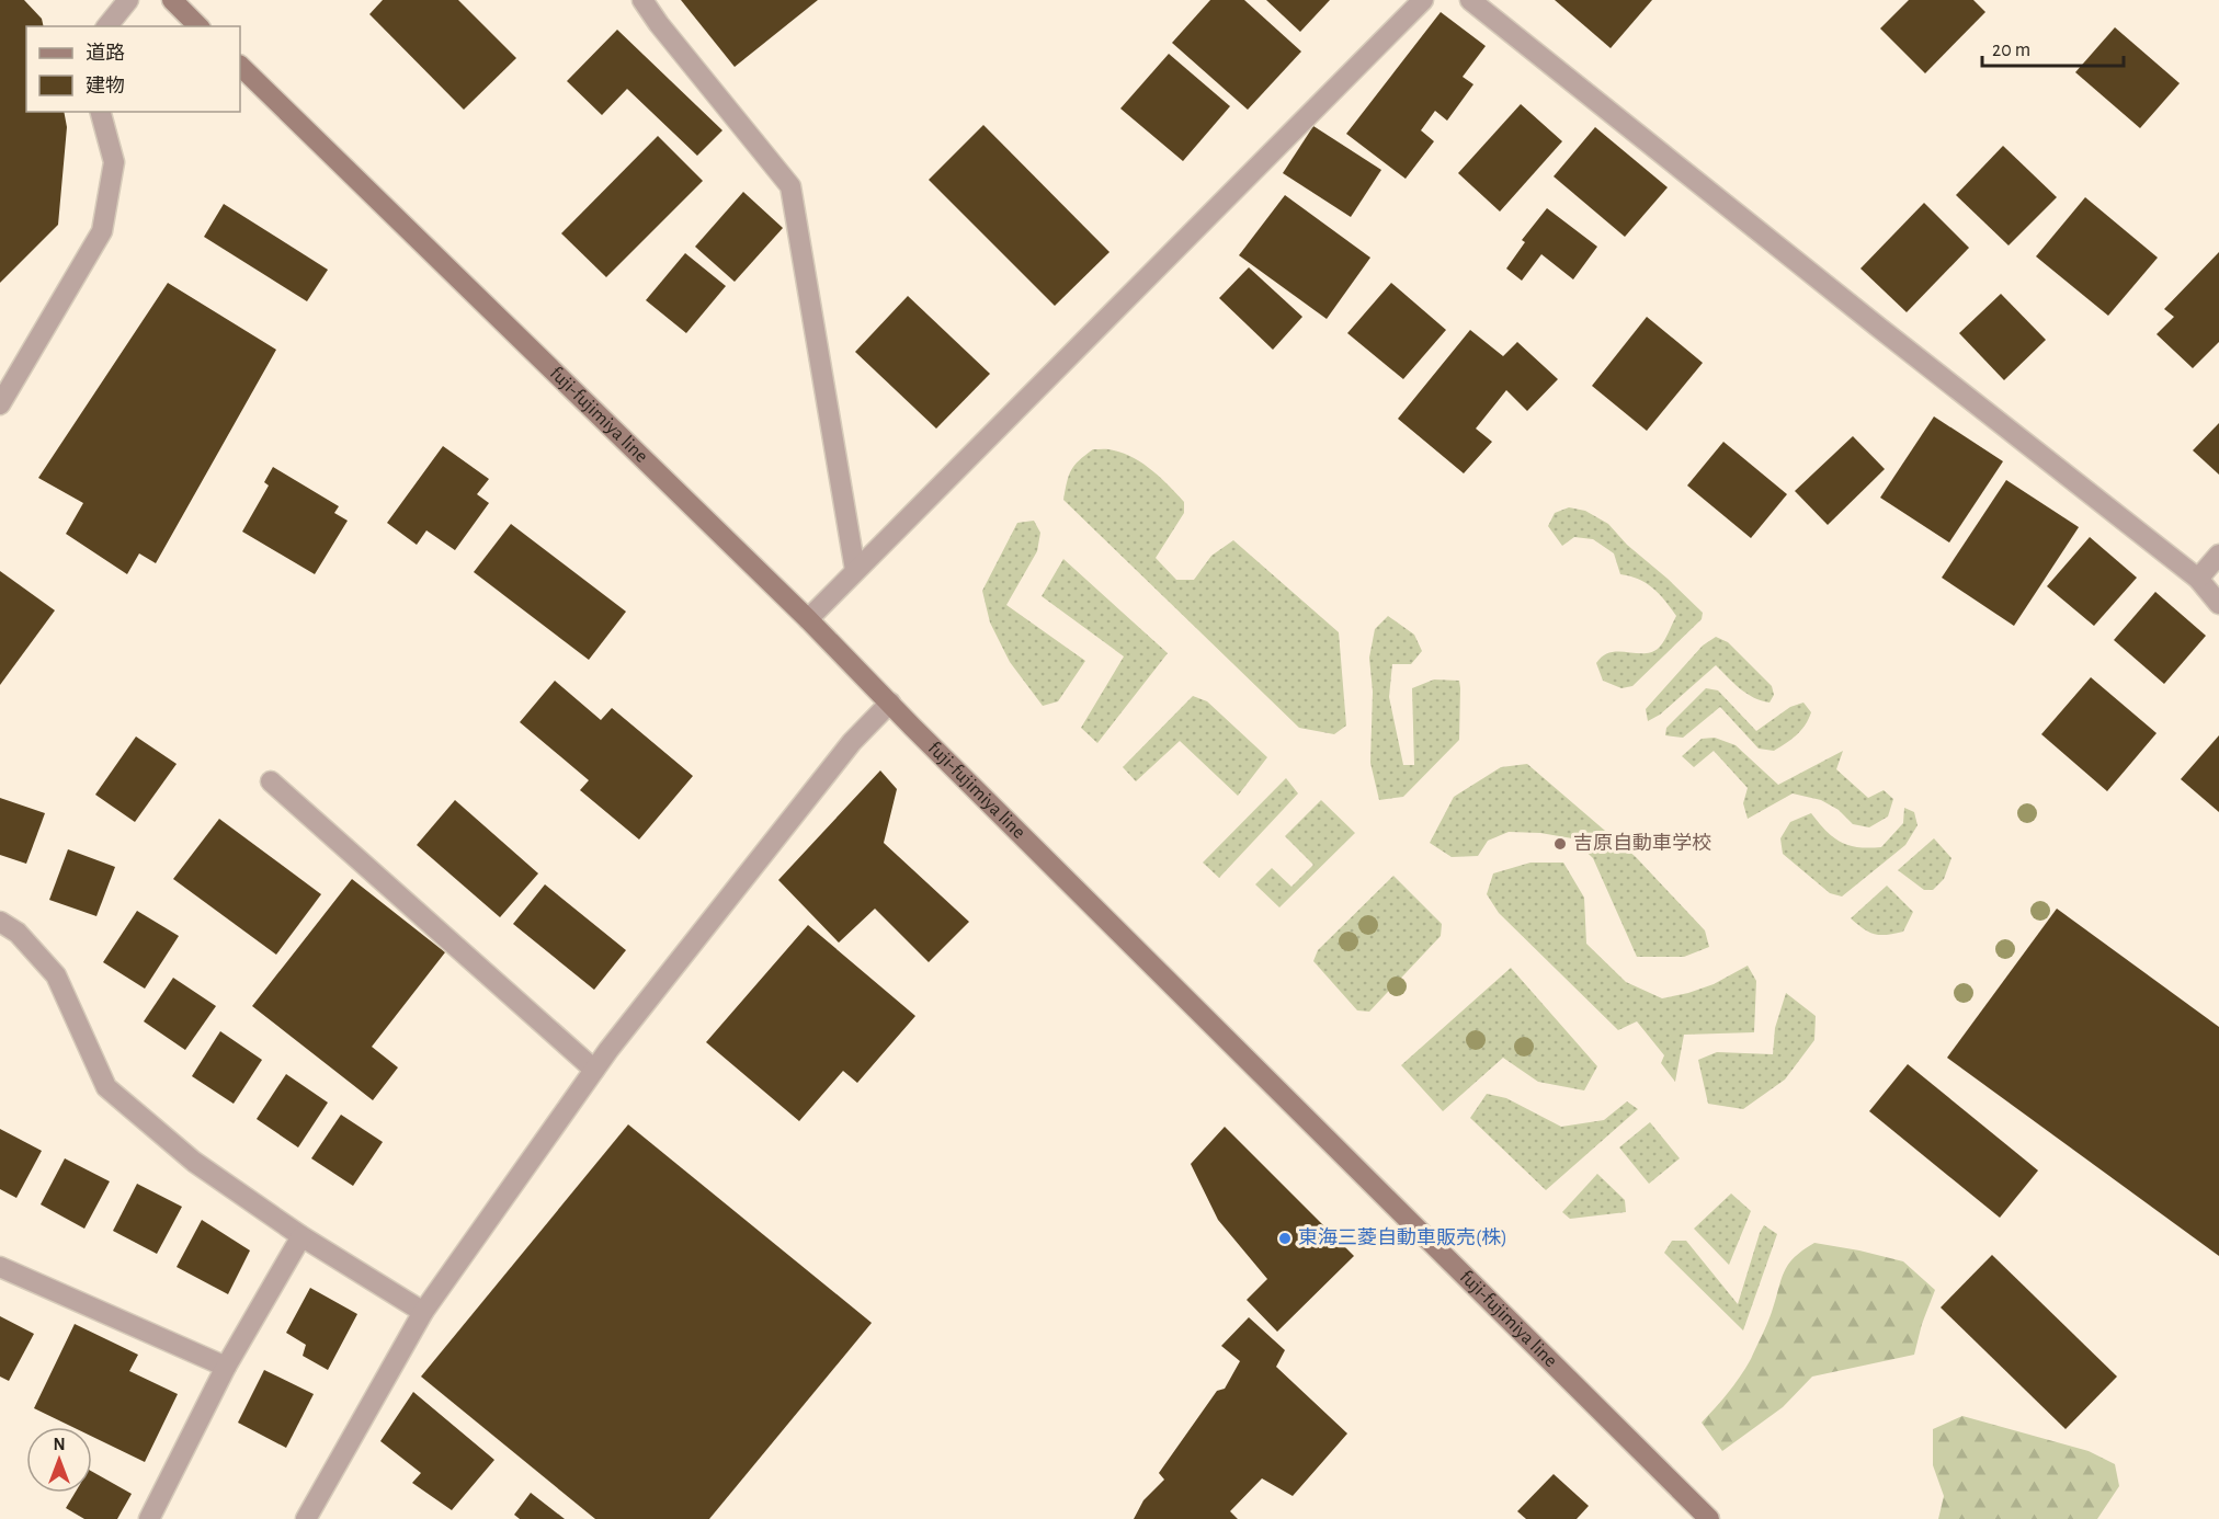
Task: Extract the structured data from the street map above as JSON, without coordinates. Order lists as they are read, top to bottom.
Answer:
{
  "streets": {
    "main road": ["fuji-fujimiya line"]
  },
  "places": ["吉原自動車学校", "東海三菱自動車販売(株)"],
  "legend": ["道路", "建物"],
  "scale_bar": "20 m",
  "north": "top"
}
